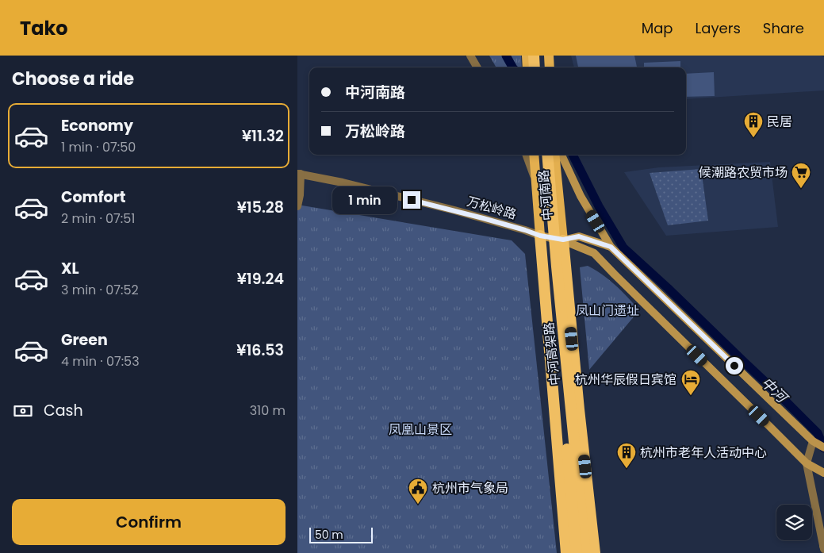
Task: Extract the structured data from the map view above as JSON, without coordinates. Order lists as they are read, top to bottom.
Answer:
{
  "streets": {
    "highway": ["中河高架路"],
    "main road": ["中河南路"],
    "street": ["万松岭路"]
  },
  "crossings": [
    ["中河南路", "万松岭路"]
  ],
  "water": ["中河"],
  "parks": ["凤山门遗址", "凤凰山景区"],
  "places": {
    "building": ["民居", "杭州市老年人活动中心"],
    "supermarket": ["候潮路农贸市场"],
    "hotel": ["杭州华辰假日宾馆"],
    "public building": ["杭州市气象局"]
  },
  "scale_bar": "50 m",
  "page": {
    "header": "Tako",
    "nav": ["Map", "Layers", "Share"],
    "heading": "Choose a ride",
    "banner": ["中河南路", "万松岭路"],
    "list": [
      {
        "name": "Economy",
        "note": "1 min · 07:50",
        "value": "¥11.32"
      },
      {
        "name": "Comfort",
        "note": "2 min · 07:51",
        "value": "¥15.28"
      },
      {
        "name": "XL",
        "note": "3 min · 07:52",
        "value": "¥19.24"
      },
      {
        "name": "Green",
        "note": "4 min · 07:53",
        "value": "¥16.53"
      }
    ],
    "bubble": "1 min",
    "pay": ["Cash", "310 m"],
    "buttons": "Confirm",
    "scale": "50 m"
  }
}
